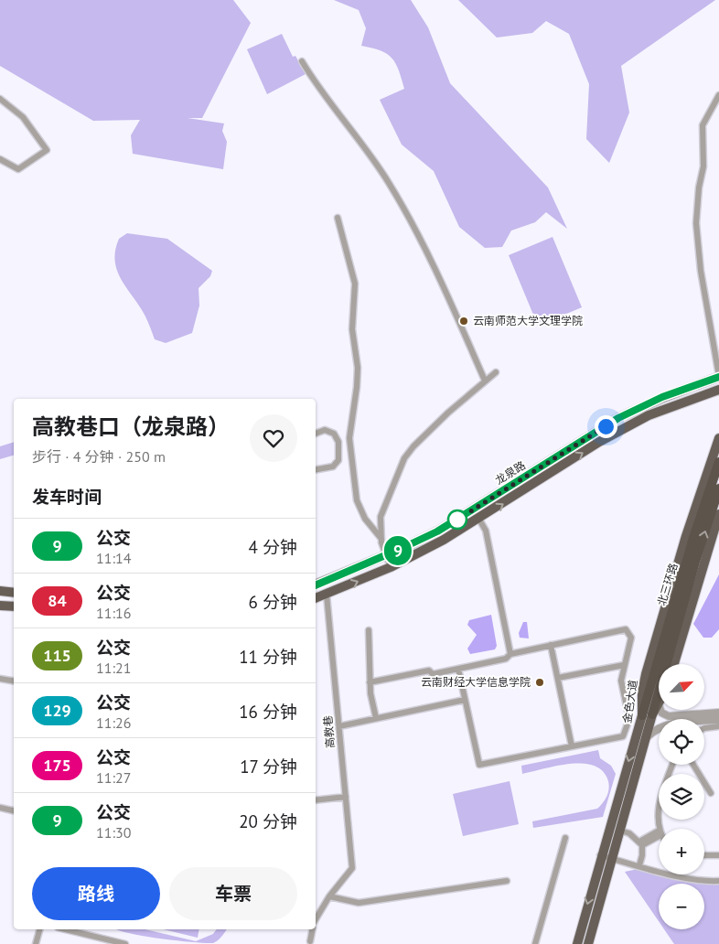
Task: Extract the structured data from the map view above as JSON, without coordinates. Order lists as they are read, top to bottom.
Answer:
{
  "streets": {
    "highway": ["北三环路"],
    "main road": ["龙泉路", "金色大道"],
    "street": ["高教巷"]
  },
  "crossings": [
    ["龙泉路", "高教巷"],
    ["北三环路", "金色大道"]
  ],
  "places": ["云南师范大学文理学院", "云南财经大学信息学院"],
  "lines": ["bus line 9"],
  "north": "top right",
  "page": {
    "on_map": "9",
    "heading": [
      ["高教巷口（龙泉路）", "步行 · 4 分钟 · 250 m"],
      "发车时间"
    ],
    "list": [
      {
        "mark": "9",
        "name": "公交",
        "note": "11:14",
        "value": "4 分钟"
      },
      {
        "mark": "84",
        "name": "公交",
        "note": "11:16",
        "value": "6 分钟"
      },
      {
        "mark": "115",
        "name": "公交",
        "note": "11:21",
        "value": "11 分钟"
      },
      {
        "mark": "129",
        "name": "公交",
        "note": "11:26",
        "value": "16 分钟"
      },
      {
        "mark": "175",
        "name": "公交",
        "note": "11:27",
        "value": "17 分钟"
      },
      {
        "mark": "9",
        "name": "公交",
        "note": "11:30",
        "value": "20 分钟"
      }
    ],
    "map_buttons": ["+", "−"],
    "buttons": ["路线", "车票"]
  }
}
